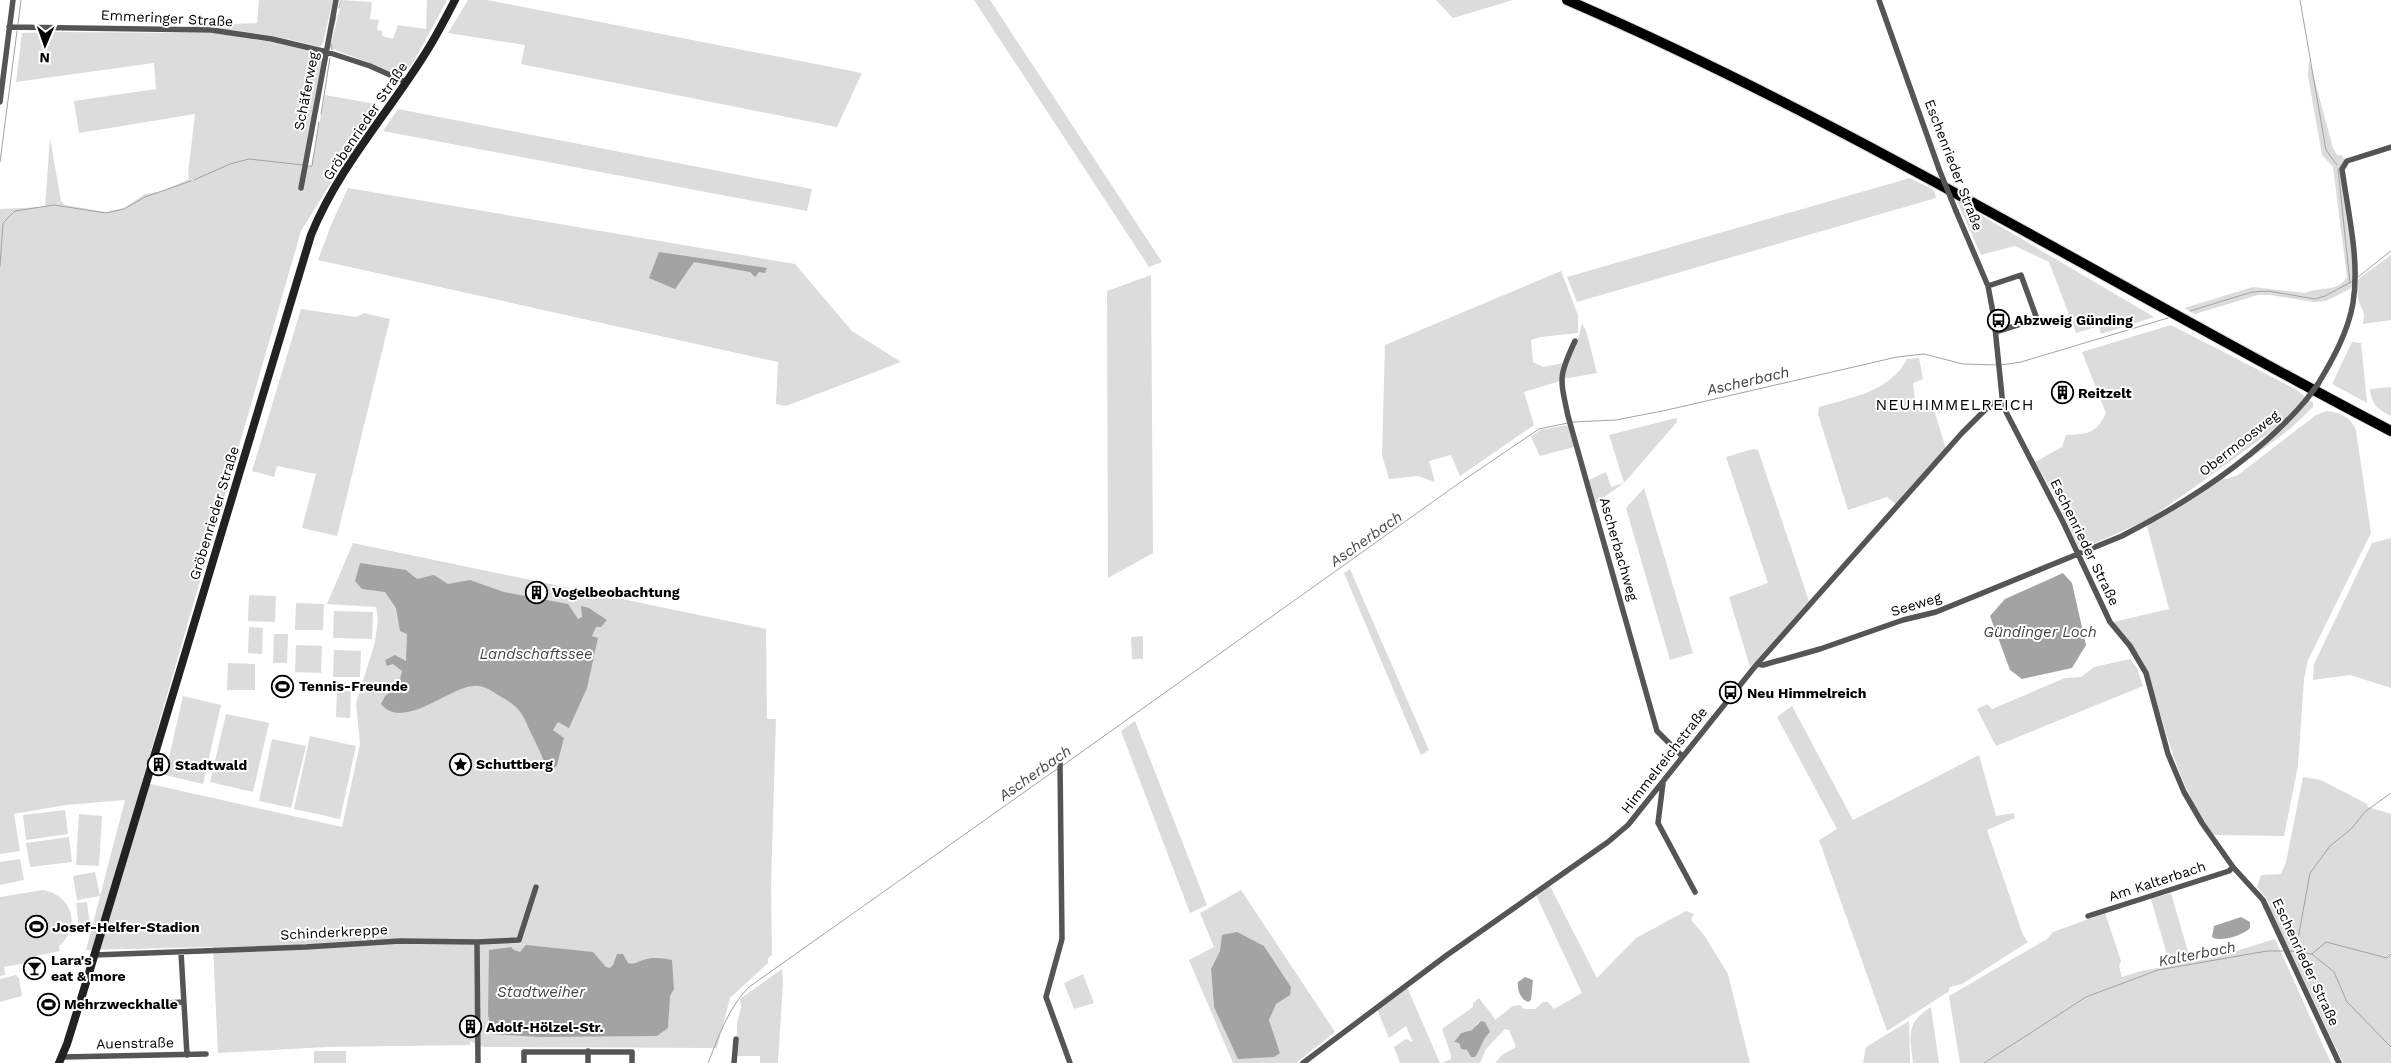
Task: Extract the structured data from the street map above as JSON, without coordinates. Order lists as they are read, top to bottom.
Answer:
{
  "streets": {
    "street": [
      "Emmeringer Straße",
      "Schäferweg",
      "Gröbenrieder Straße",
      "Eschenrieder Straße",
      "Obermoosweg",
      "Ascherbachweg",
      "Seeweg",
      "Himmelreichstraße",
      "Am Kalterbach",
      "Schinderkreppe",
      "Auenstraße"
    ]
  },
  "crossings": [
    ["Emmeringer Straße", "Schäferweg"],
    ["Emmeringer Straße", "Gröbenrieder Straße"],
    ["Gröbenrieder Straße", "Schinderkreppe"],
    ["Gröbenrieder Straße", "Auenstraße"],
    ["Eschenrieder Straße", "Obermoosweg"],
    ["Eschenrieder Straße", "Seeweg"],
    ["Eschenrieder Straße", "Himmelreichstraße"],
    ["Eschenrieder Straße", "Am Kalterbach"],
    ["Obermoosweg", "Seeweg"],
    ["Ascherbachweg", "Himmelreichstraße"],
    ["Seeweg", "Himmelreichstraße"]
  ],
  "districts": ["NEUHIMMELREICH"],
  "water": [
    "Ascherbach",
    "Gündinger Loch",
    "Landschaftssee",
    "Kalterbach",
    "Stadtweiher"
  ],
  "places": {
    "bus stop": ["Abzweig Günding", "Neu Himmelreich"],
    "building": [
      "Reitzelt",
      "Vogelbeobachtung",
      "Stadtwald",
      "Adolf-Hölzel-Str."
    ],
    "sports": ["Tennis-Freunde", "Josef-Helfer-Stadion", "Mehrzweckhalle"],
    "place": ["Schuttberg"],
    "bar": ["Lara's eat & more"]
  },
  "north": "bottom"
}
